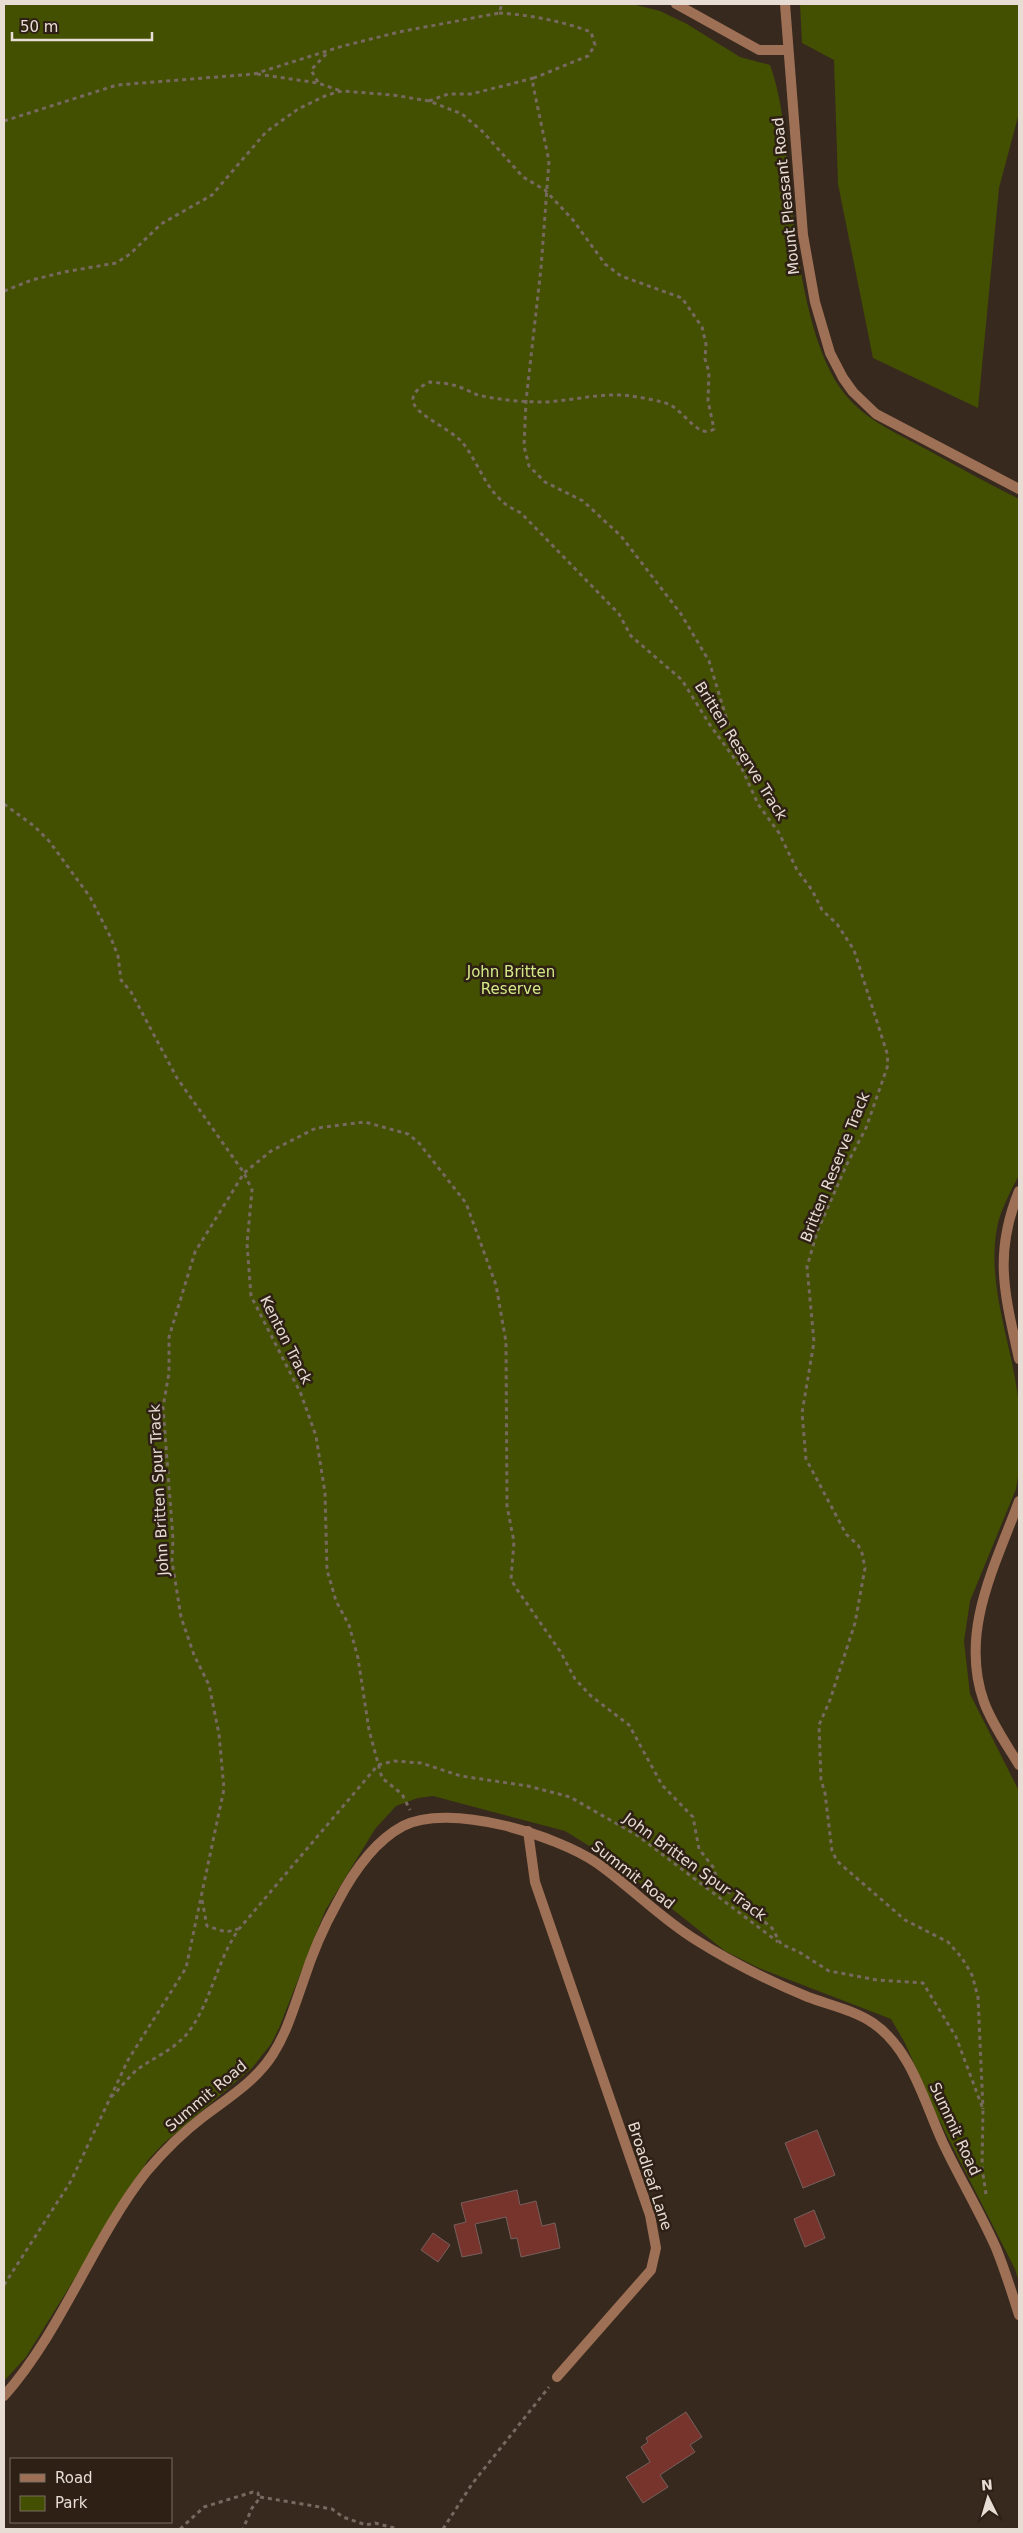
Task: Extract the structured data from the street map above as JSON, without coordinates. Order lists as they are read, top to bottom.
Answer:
{
  "streets": {
    "street": ["Mount Pleasant Road", "Summit Road", "Broadleaf Lane"],
    "path": ["Britten Reserve Track", "Kenton Track", "John Britten Spur Track"]
  },
  "crossings": [
    ["Britten Reserve Track", "John Britten Spur Track"],
    ["Kenton Track", "John Britten Spur Track"],
    ["Kenton Track", "Summit Road"],
    ["Summit Road", "Broadleaf Lane"]
  ],
  "parks": ["John Britten Reserve"],
  "legend": ["Road", "Park"],
  "scale_bar": "50 m",
  "north": "top"
}
